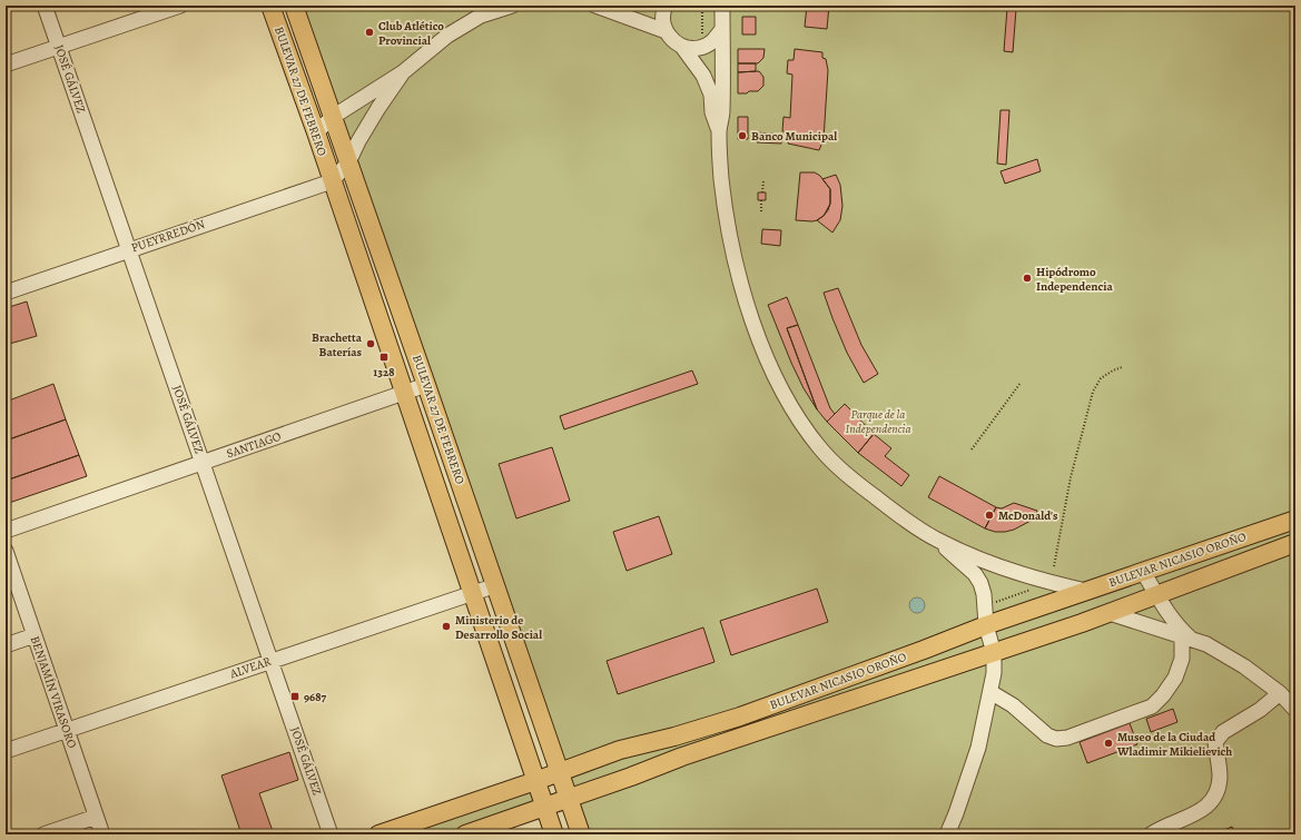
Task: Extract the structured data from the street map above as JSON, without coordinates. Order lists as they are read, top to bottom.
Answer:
{
  "streets": {
    "main road": ["BULEVAR 27 DE FEBRERO", "BULEVAR NICASIO OROÑO"],
    "street": [
      "JOSÉ GÁLVEZ",
      "PUEYRREDÓN",
      "SANTIAGO",
      "ALVEAR",
      "BENJAMÍN VIRASORO"
    ]
  },
  "crossings": [
    ["JOSÉ GÁLVEZ", "PUEYRREDÓN"],
    ["JOSÉ GÁLVEZ", "SANTIAGO"],
    ["JOSÉ GÁLVEZ", "ALVEAR"],
    ["BULEVAR 27 DE FEBRERO", "PUEYRREDÓN"],
    ["BULEVAR 27 DE FEBRERO", "SANTIAGO"],
    ["BULEVAR 27 DE FEBRERO", "BULEVAR NICASIO OROÑO"],
    ["BULEVAR 27 DE FEBRERO", "ALVEAR"],
    ["ALVEAR", "BENJAMÍN VIRASORO"]
  ],
  "parks": ["Parque de la Independencia"],
  "places": {
    "other": [
      "Club Atlético Provincial",
      "Banco Municipal",
      "Hipódromo Independencia",
      "Brachetta Baterías",
      "McDonald's",
      "Ministerio de Desarrollo Social",
      "Museo de la Ciudad Wladimir Mikielievich"
    ],
    "transit": ["1328", "9687"]
  }
}
